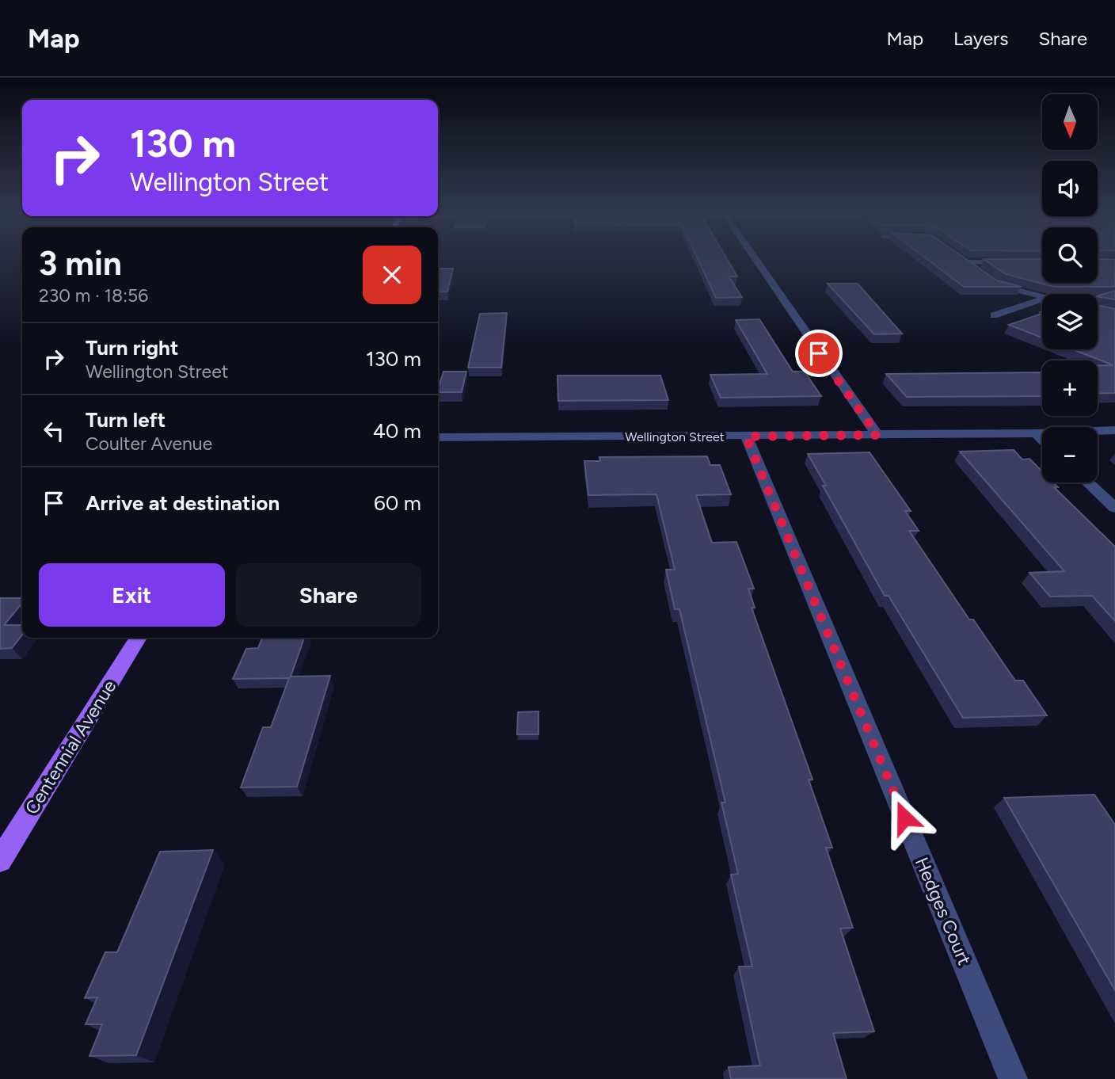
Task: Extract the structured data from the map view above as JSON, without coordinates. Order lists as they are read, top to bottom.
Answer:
{
  "streets": {
    "main road": ["Centennial Avenue"],
    "street": ["Wellington Street", "Hedges Court"]
  },
  "crossings": [
    ["Wellington Street", "Hedges Court"]
  ],
  "north": "bottom",
  "page": {
    "header": "Map",
    "nav": ["Map", "Layers", "Share"],
    "map_buttons": ["+", "−"],
    "turn": ["130 m", "Wellington Street"],
    "heading": ["3 min", "230 m · 18:56"],
    "list": [
      {
        "name": "Turn right",
        "note": "Wellington Street",
        "value": "130 m"
      },
      {
        "name": "Turn left",
        "note": "Coulter Avenue",
        "value": "40 m"
      },
      {
        "name": "Arrive at destination",
        "value": "60 m"
      }
    ],
    "buttons": ["Exit", "Share"]
  }
}
